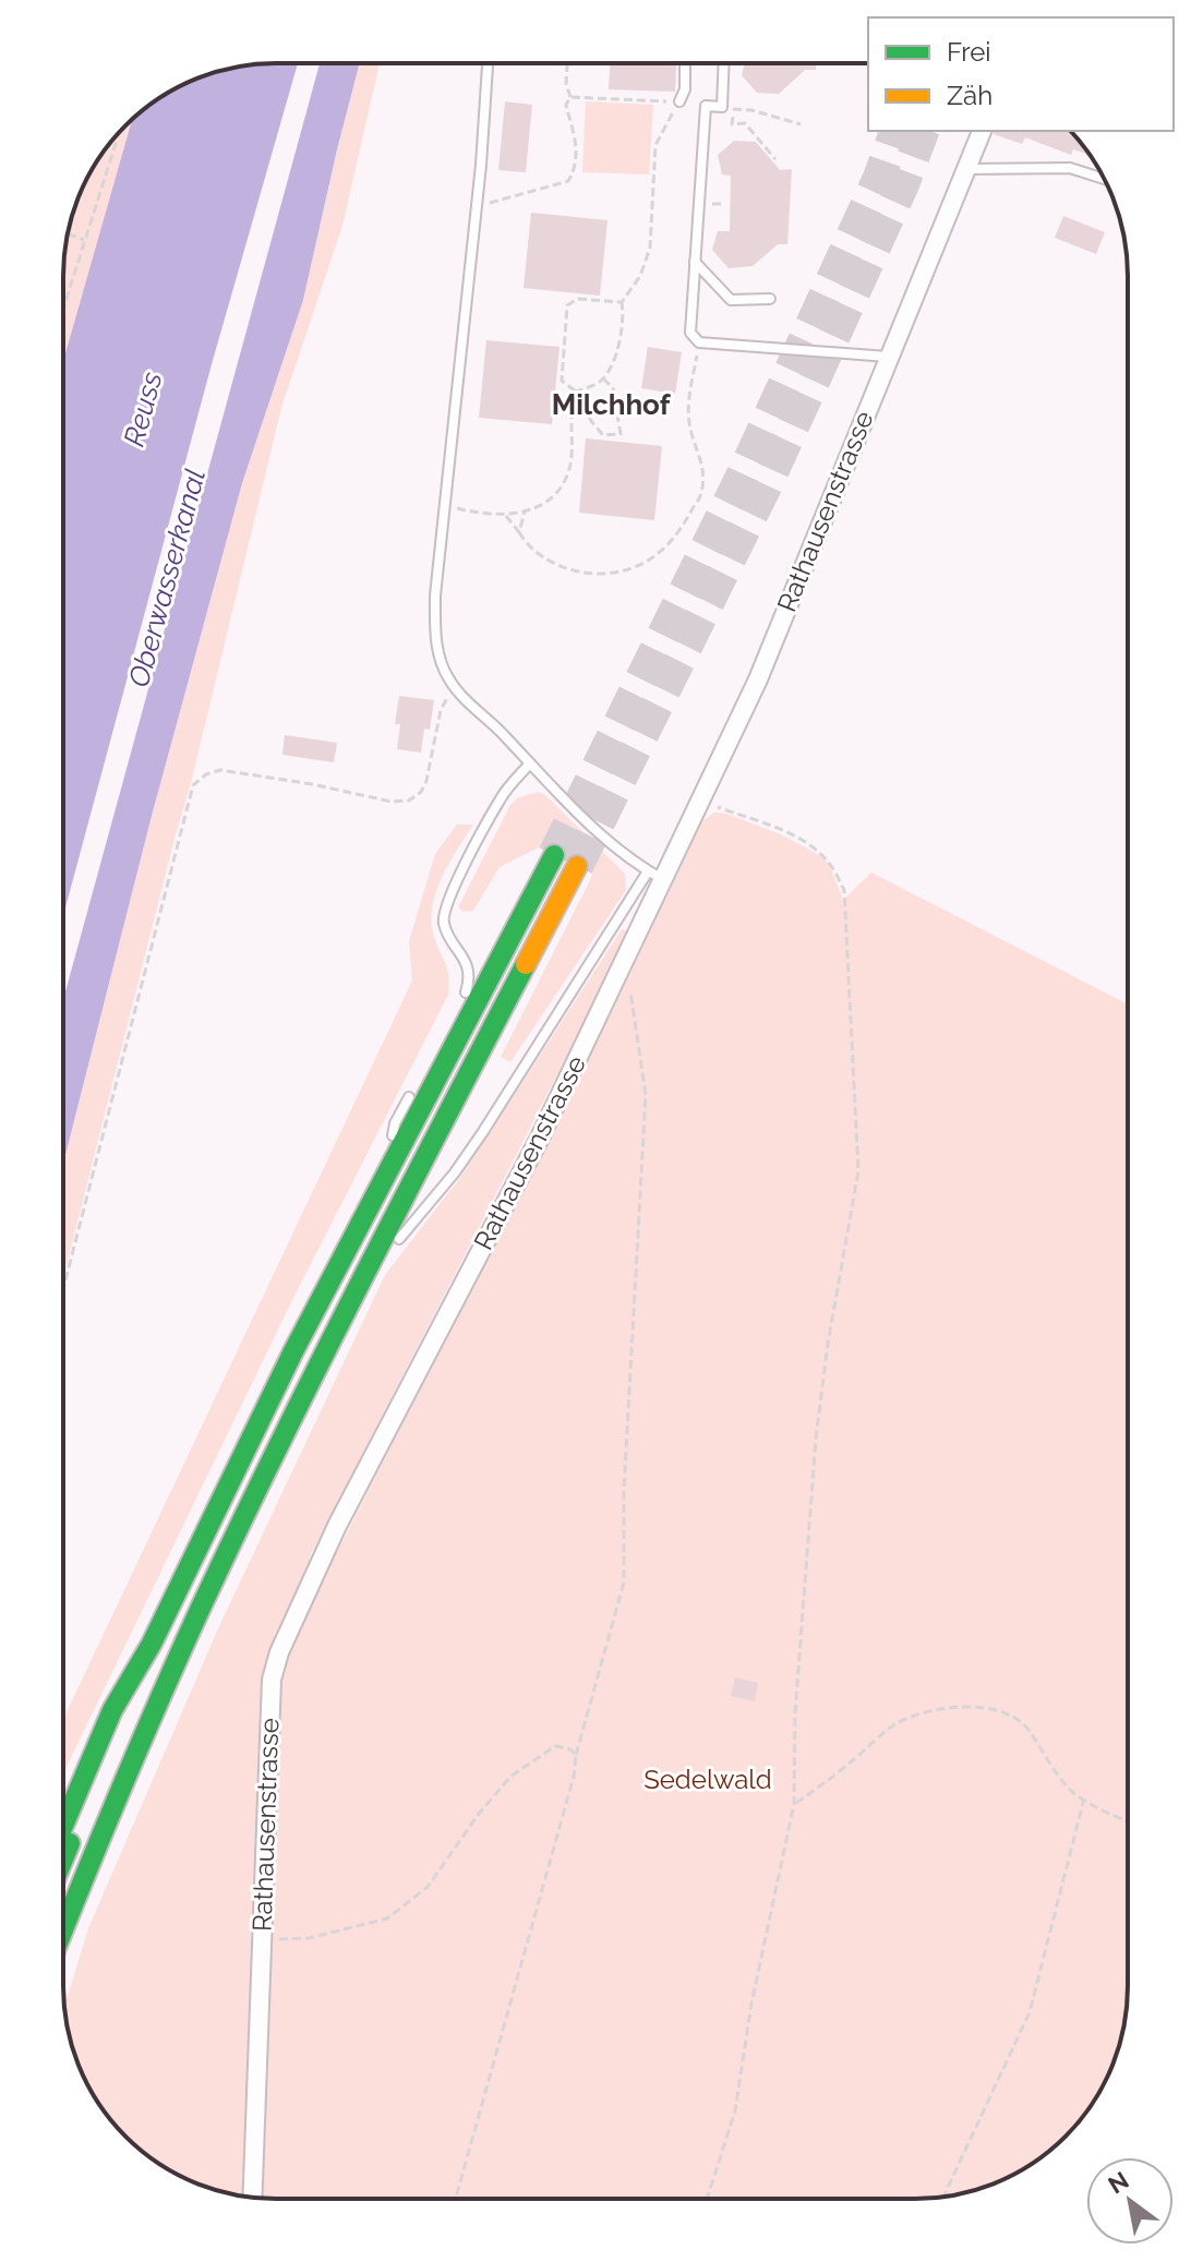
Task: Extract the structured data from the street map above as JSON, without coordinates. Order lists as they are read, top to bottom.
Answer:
{
  "streets": {
    "street": ["Rathausenstrasse"]
  },
  "districts": ["Milchhof"],
  "water": ["Reuss", "Oberwasserkanal"],
  "parks": ["Sedelwald"],
  "legend": ["Frei", "Zäh"],
  "north": "top left"
}
